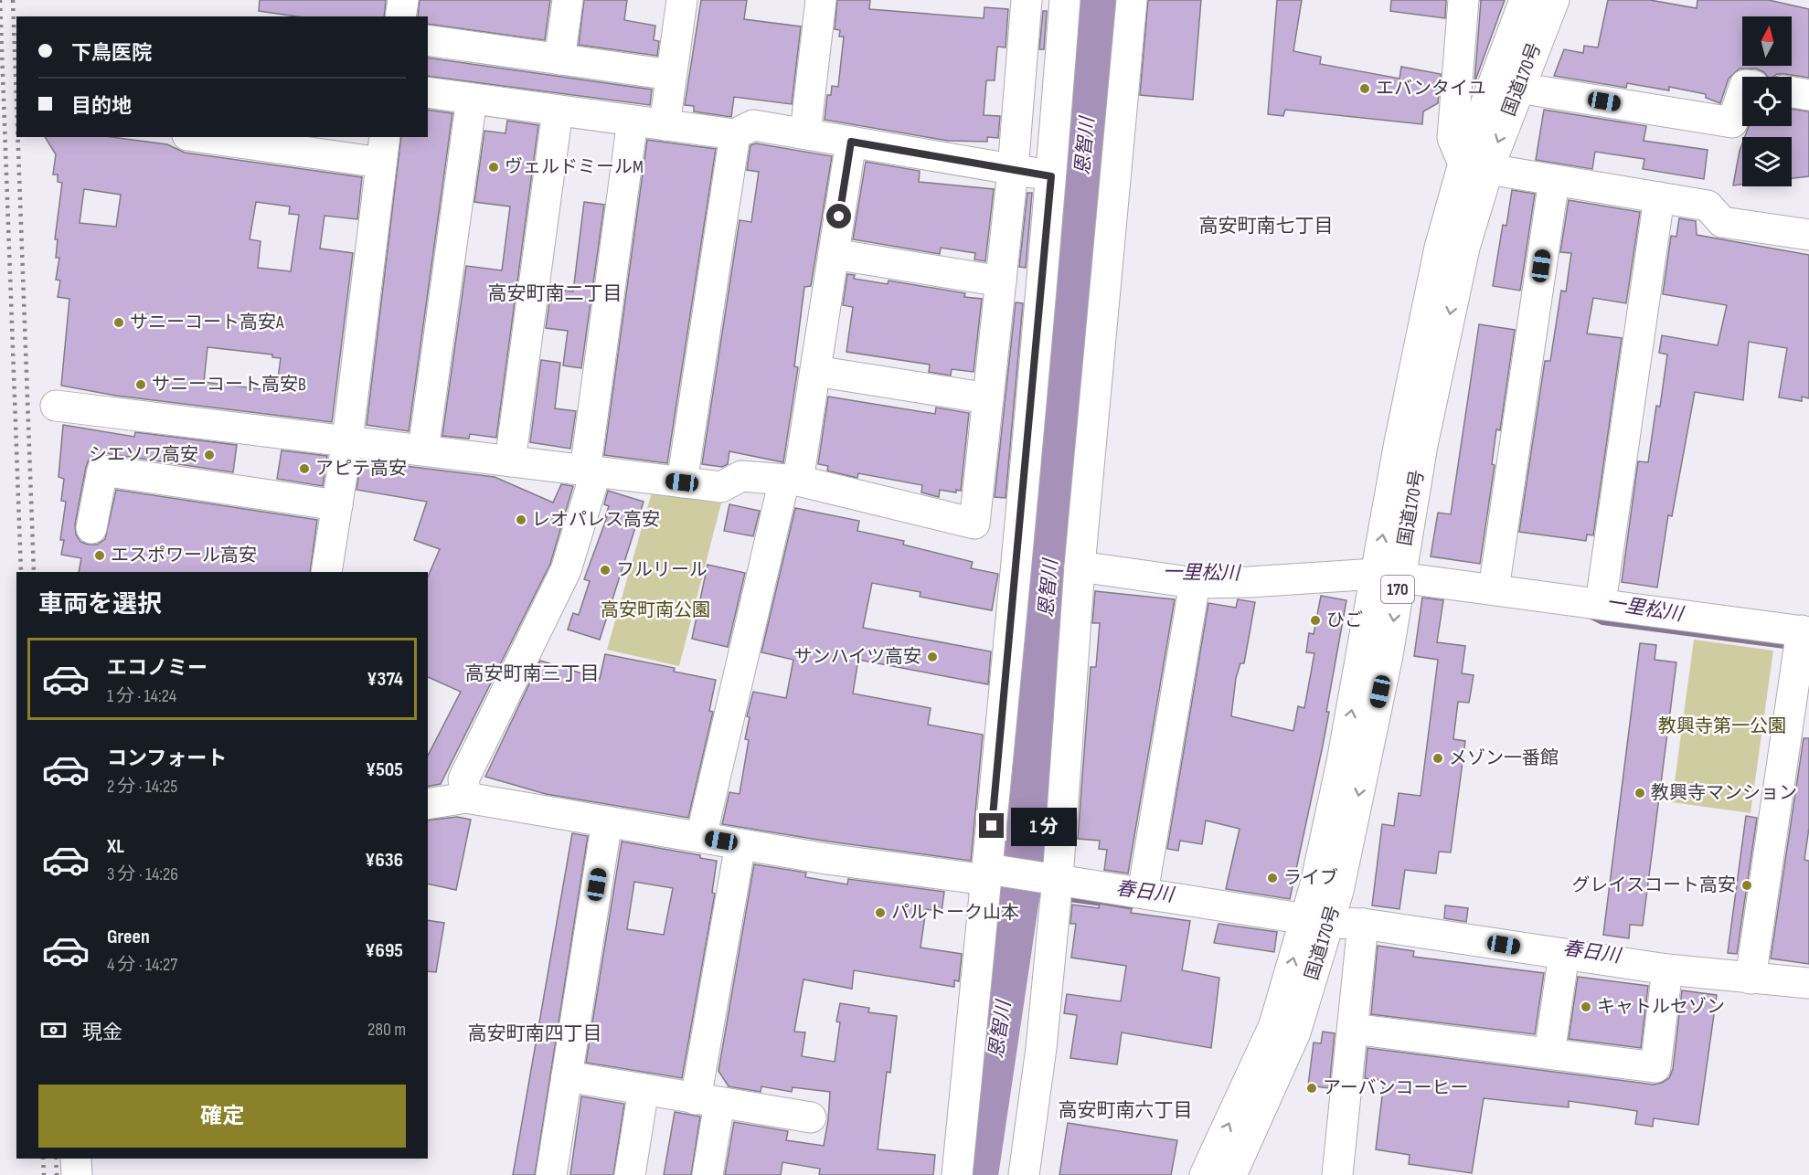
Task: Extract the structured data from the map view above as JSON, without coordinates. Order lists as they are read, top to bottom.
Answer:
{
  "streets": {
    "main road": ["国道170号", "170"]
  },
  "districts": [
    "高安町南七丁目",
    "高安町南二丁目",
    "高安町南三丁目",
    "高安町南四丁目",
    "高安町南六丁目"
  ],
  "water": ["恩智川", "一里松川", "春日川"],
  "parks": ["高安町南公園", "教興寺第一公園"],
  "places": [
    "エバンタイユ",
    "ヴェルドミールM",
    "サニーコート高安A",
    "サニーコート高安B",
    "シエソワ高安",
    "アピテ高安",
    "レオパレス高安",
    "エスポワール高安",
    "フルリール",
    "ひご",
    "サンハイツ高安",
    "メゾン一番館",
    "教興寺マンション",
    "ライブ",
    "グレイスコート高安",
    "パルトーク山本",
    "キャトルセゾン",
    "アーバンコーヒー"
  ],
  "north": "top",
  "page": {
    "banner": ["下鳥医院", "目的地"],
    "heading": "車両を選択",
    "list": [
      {
        "name": "エコノミー",
        "note": "1 分 · 14:24",
        "value": "¥374"
      },
      {
        "name": "コンフォート",
        "note": "2 分 · 14:25",
        "value": "¥505"
      },
      {
        "name": "XL",
        "note": "3 分 · 14:26",
        "value": "¥636"
      },
      {
        "name": "Green",
        "note": "4 分 · 14:27",
        "value": "¥695"
      }
    ],
    "bubble": "1 分",
    "pay": ["現金", "280 m"],
    "buttons": "確定"
  }
}
